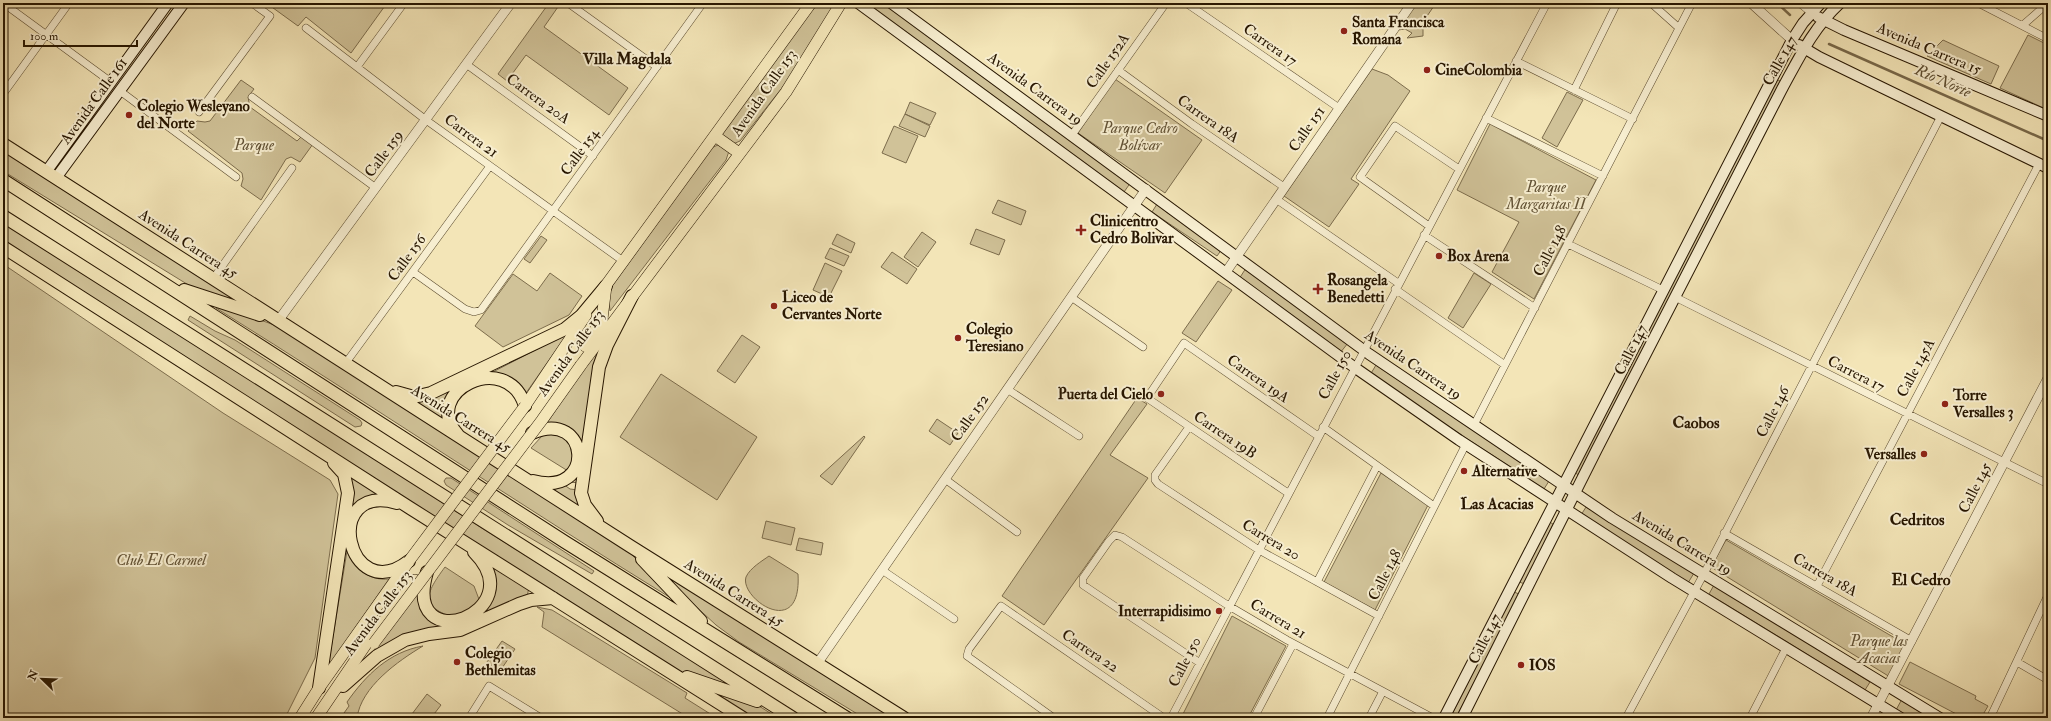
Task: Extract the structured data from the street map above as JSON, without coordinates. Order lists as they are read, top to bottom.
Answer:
{
  "streets": {
    "highway": ["Avenida Carrera 45"],
    "main road": [
      "Avenida Carrera 15",
      "Calle 147",
      "Avenida Carrera 19",
      "Avenida Calle 153",
      "Avenida Calle 161"
    ],
    "street": [
      "Carrera 17",
      "Calle 152A",
      "Carrera 20A",
      "Carrera 18A",
      "Calle 151",
      "Carrera 21",
      "Calle 154",
      "Calle 159",
      "Calle 148",
      "Calle 156",
      "Calle 145A",
      "Calle 150",
      "Carrera 19A",
      "Calle 146",
      "Calle 152",
      "Carrera 19B",
      "Calle 145",
      "Carrera 20",
      "Carrera 22"
    ]
  },
  "crossings": [
    ["Carrera 17", "Calle 147"],
    ["Carrera 17", "Calle 151"],
    ["Carrera 17", "Calle 145A"],
    ["Carrera 17", "Calle 146"],
    ["Carrera 17", "Calle 145"],
    ["Avenida Carrera 15", "Calle 147"],
    ["Calle 152A", "Avenida Carrera 19"],
    ["Calle 152A", "Carrera 18A"],
    ["Calle 147", "Avenida Carrera 19"],
    ["Avenida Carrera 19", "Calle 151"],
    ["Avenida Carrera 19", "Calle 148"],
    ["Avenida Carrera 19", "Calle 150"],
    ["Avenida Carrera 19", "Calle 146"],
    ["Avenida Carrera 19", "Calle 152"],
    ["Avenida Carrera 19", "Calle 145"],
    ["Avenida Calle 153", "Carrera 21"],
    ["Carrera 20A", "Calle 154"],
    ["Carrera 20A", "Calle 159"],
    ["Avenida Calle 161", "Avenida Carrera 45"],
    ["Carrera 18A", "Calle 151"],
    ["Carrera 18A", "Calle 145A"],
    ["Carrera 18A", "Calle 146"],
    ["Carrera 18A", "Calle 145"],
    ["Carrera 21", "Calle 154"],
    ["Carrera 21", "Calle 159"],
    ["Carrera 21", "Calle 148"],
    ["Carrera 21", "Calle 156"],
    ["Carrera 21", "Calle 150"],
    ["Calle 154", "Calle 156"],
    ["Calle 159", "Avenida Carrera 45"],
    ["Avenida Carrera 45", "Calle 156"],
    ["Avenida Carrera 45", "Calle 152"],
    ["Calle 148", "Carrera 20"],
    ["Calle 150", "Carrera 19A"],
    ["Calle 150", "Carrera 19B"],
    ["Calle 150", "Carrera 20"],
    ["Carrera 19A", "Carrera 19B"],
    ["Carrera 19B", "Carrera 20"]
  ],
  "districts": [
    "Villa Magdala",
    "Caobos",
    "Las Acacias",
    "Cedritos",
    "El Cedro"
  ],
  "water": ["Río Norte"],
  "parks": [
    "Parque Cedro Bolívar",
    "Parque",
    "Parque Margaritas II",
    "Club El Carmel",
    "Parque las Acacias"
  ],
  "places": {
    "other": [
      "Santa Francisca Romana",
      "CineColombia",
      "Colegio Wesleyano del Norte",
      "Box Arena",
      "Liceo de Cervantes Norte",
      "Colegio Teresiano",
      "Puerta del Cielo",
      "Torre Versalles 3",
      "Versalles",
      "Alternative",
      "Interrapidisimo",
      "Colegio Bethlemitas",
      "IOS"
    ],
    "health": ["Clinicentro Cedro Bolivar", "Rosangela Benedetti"]
  },
  "scale_bar": "100 m",
  "north": "top left"
}
